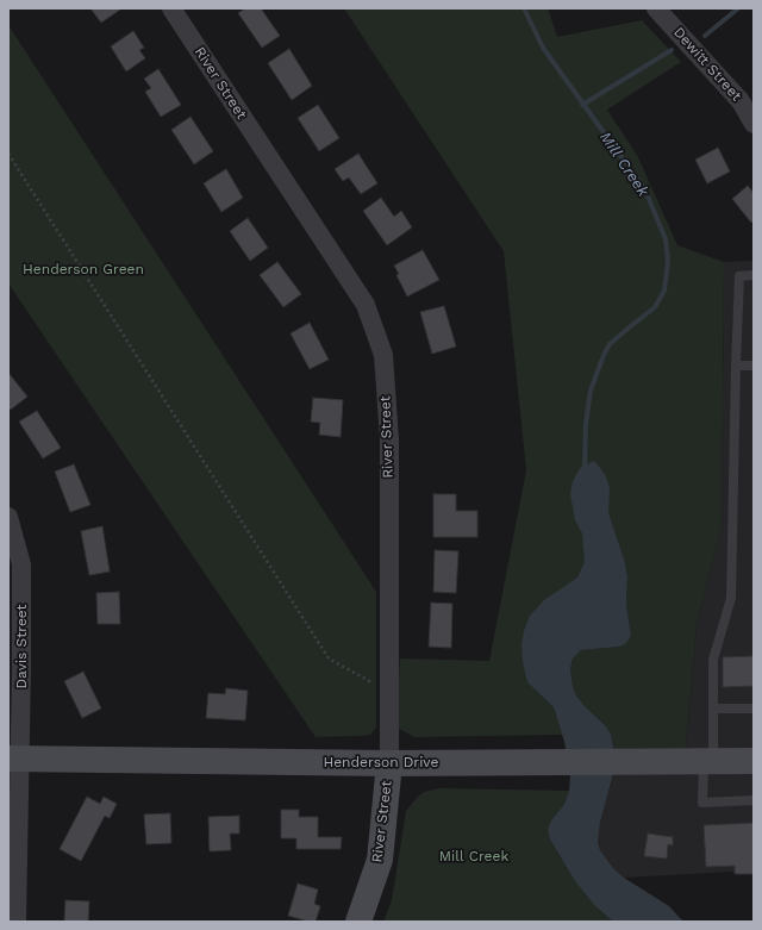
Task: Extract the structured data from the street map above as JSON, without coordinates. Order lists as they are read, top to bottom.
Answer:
{
  "streets": {
    "main road": ["River Street", "Henderson Drive"],
    "street": ["Dewitt Street", "Davis Street"]
  },
  "crossings": [
    ["River Street", "Henderson Drive"],
    ["Davis Street", "Henderson Drive"]
  ],
  "water": ["Mill Creek"],
  "parks": ["Henderson Green", "Mill Creek"]
}
